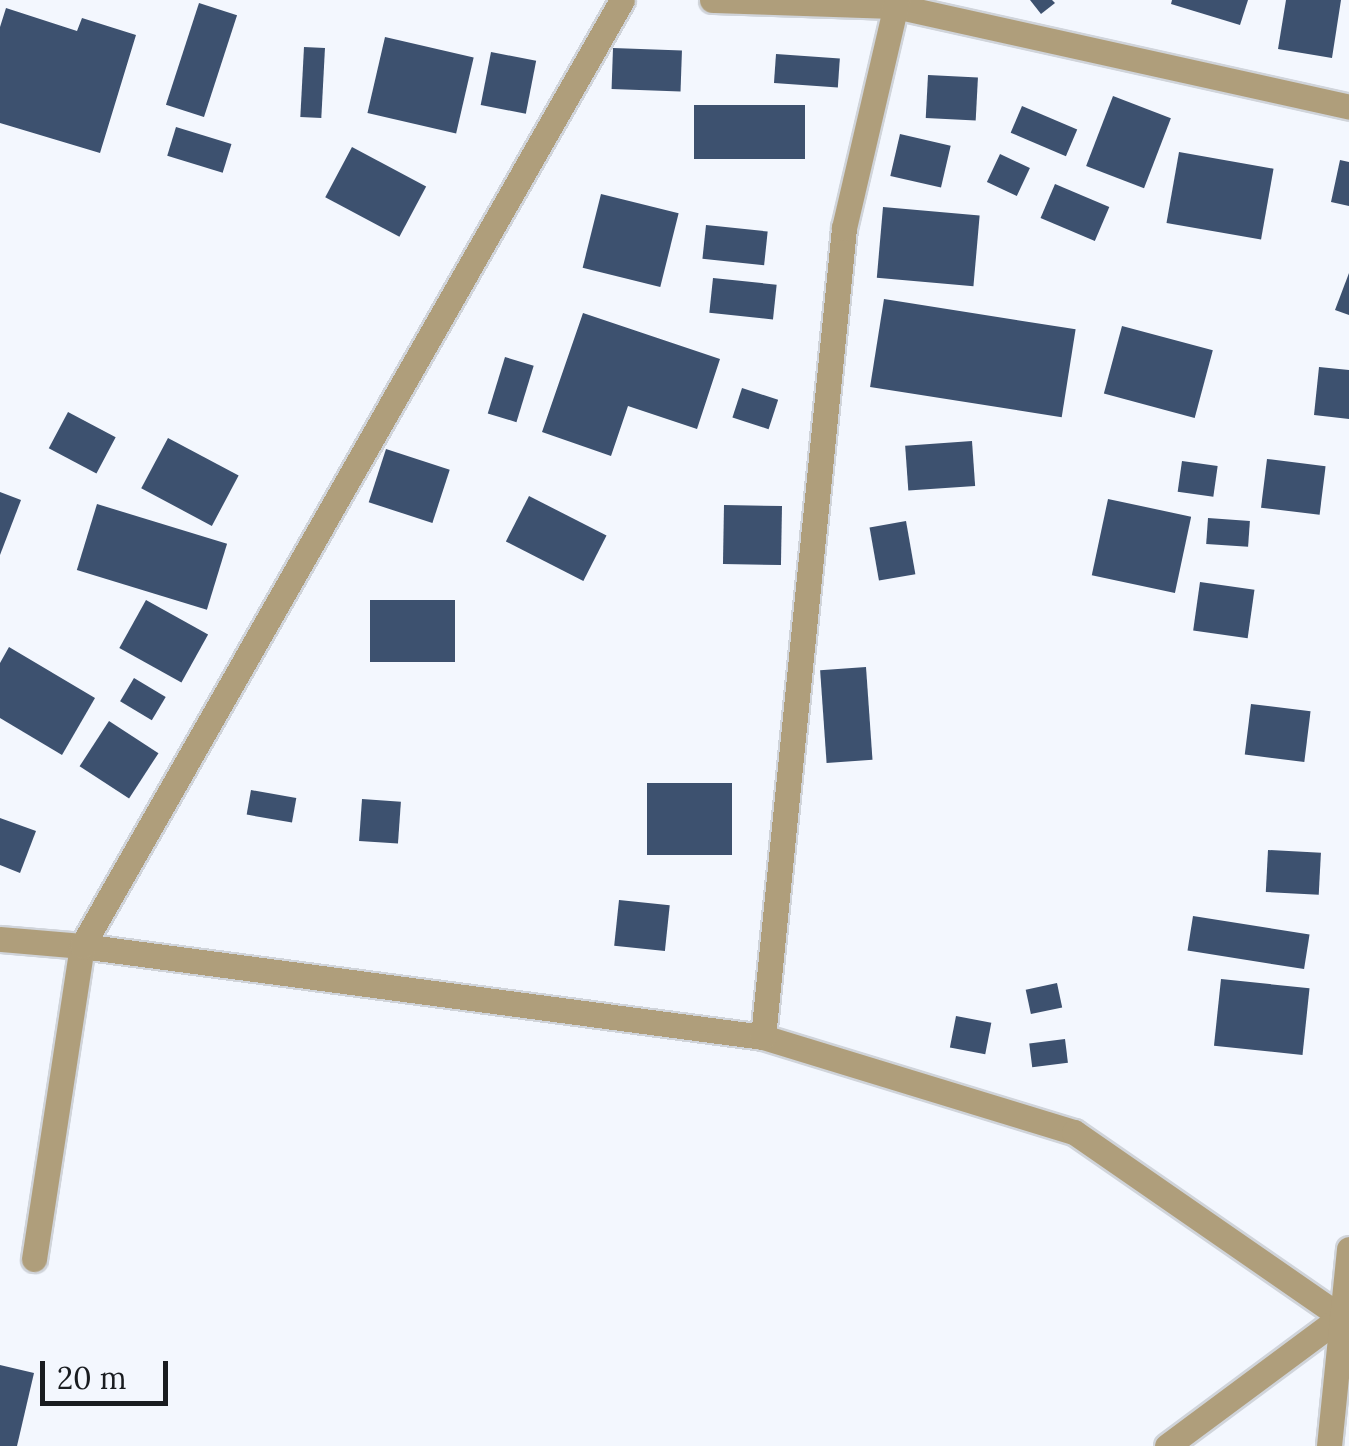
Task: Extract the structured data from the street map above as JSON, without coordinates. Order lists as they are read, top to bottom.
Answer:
{
  "scale_bar": "20 m"
}
